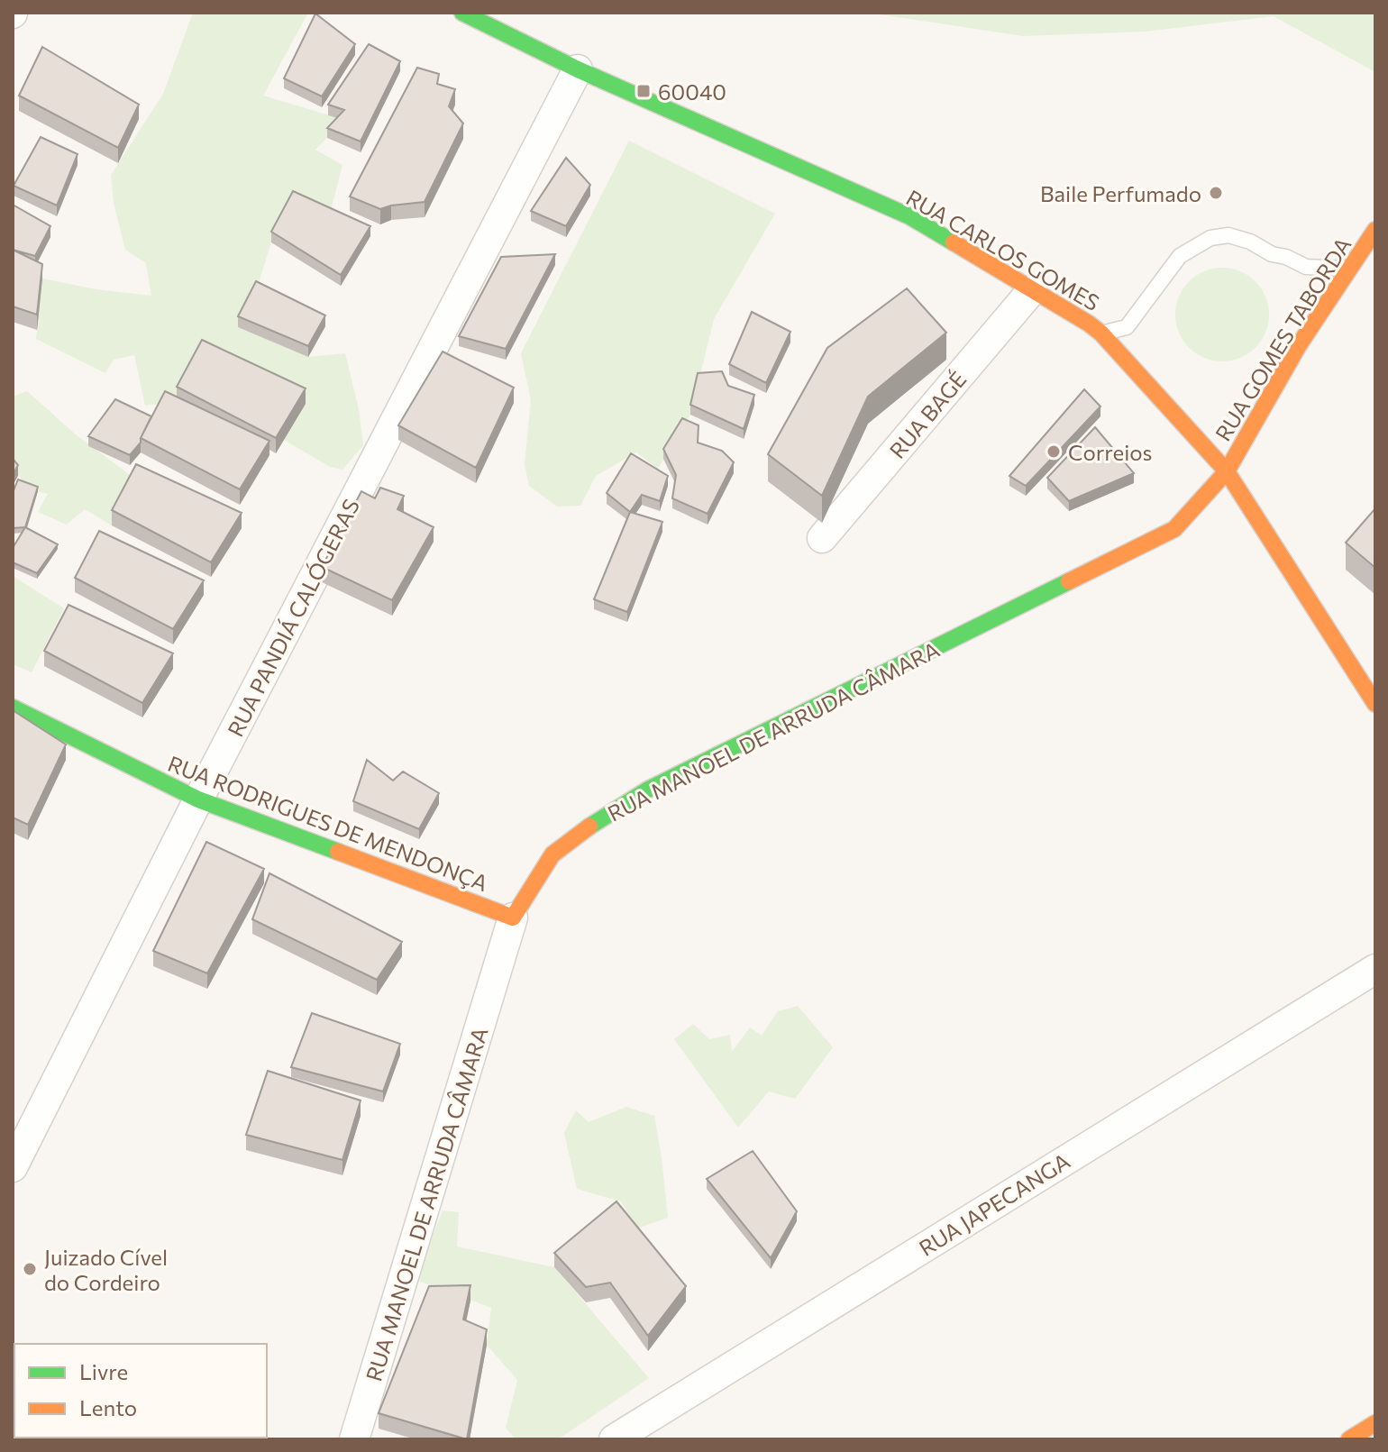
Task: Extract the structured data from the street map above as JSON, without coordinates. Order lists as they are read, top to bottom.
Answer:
{
  "streets": {
    "main road": [
      "RUA CARLOS GOMES",
      "RUA GOMES TABORDA",
      "RUA MANOEL DE ARRUDA CÂMARA",
      "RUA RODRIGUES DE MENDONÇA"
    ],
    "street": ["RUA BAGÉ", "RUA PANDIÁ CALÓGERAS", "RUA JAPECANGA"]
  },
  "crossings": [
    ["RUA CARLOS GOMES", "RUA GOMES TABORDA"],
    ["RUA CARLOS GOMES", "RUA BAGÉ"],
    ["RUA CARLOS GOMES", "RUA PANDIÁ CALÓGERAS"],
    ["RUA CARLOS GOMES", "RUA MANOEL DE ARRUDA CÂMARA"],
    ["RUA GOMES TABORDA", "RUA MANOEL DE ARRUDA CÂMARA"],
    ["RUA PANDIÁ CALÓGERAS", "RUA RODRIGUES DE MENDONÇA"],
    ["RUA MANOEL DE ARRUDA CÂMARA", "RUA RODRIGUES DE MENDONÇA"]
  ],
  "places": {
    "transit": ["60040"],
    "other": ["Baile Perfumado", "Correios", "Juizado Cível do Cordeiro"]
  },
  "legend": ["Livre", "Lento"]
}
